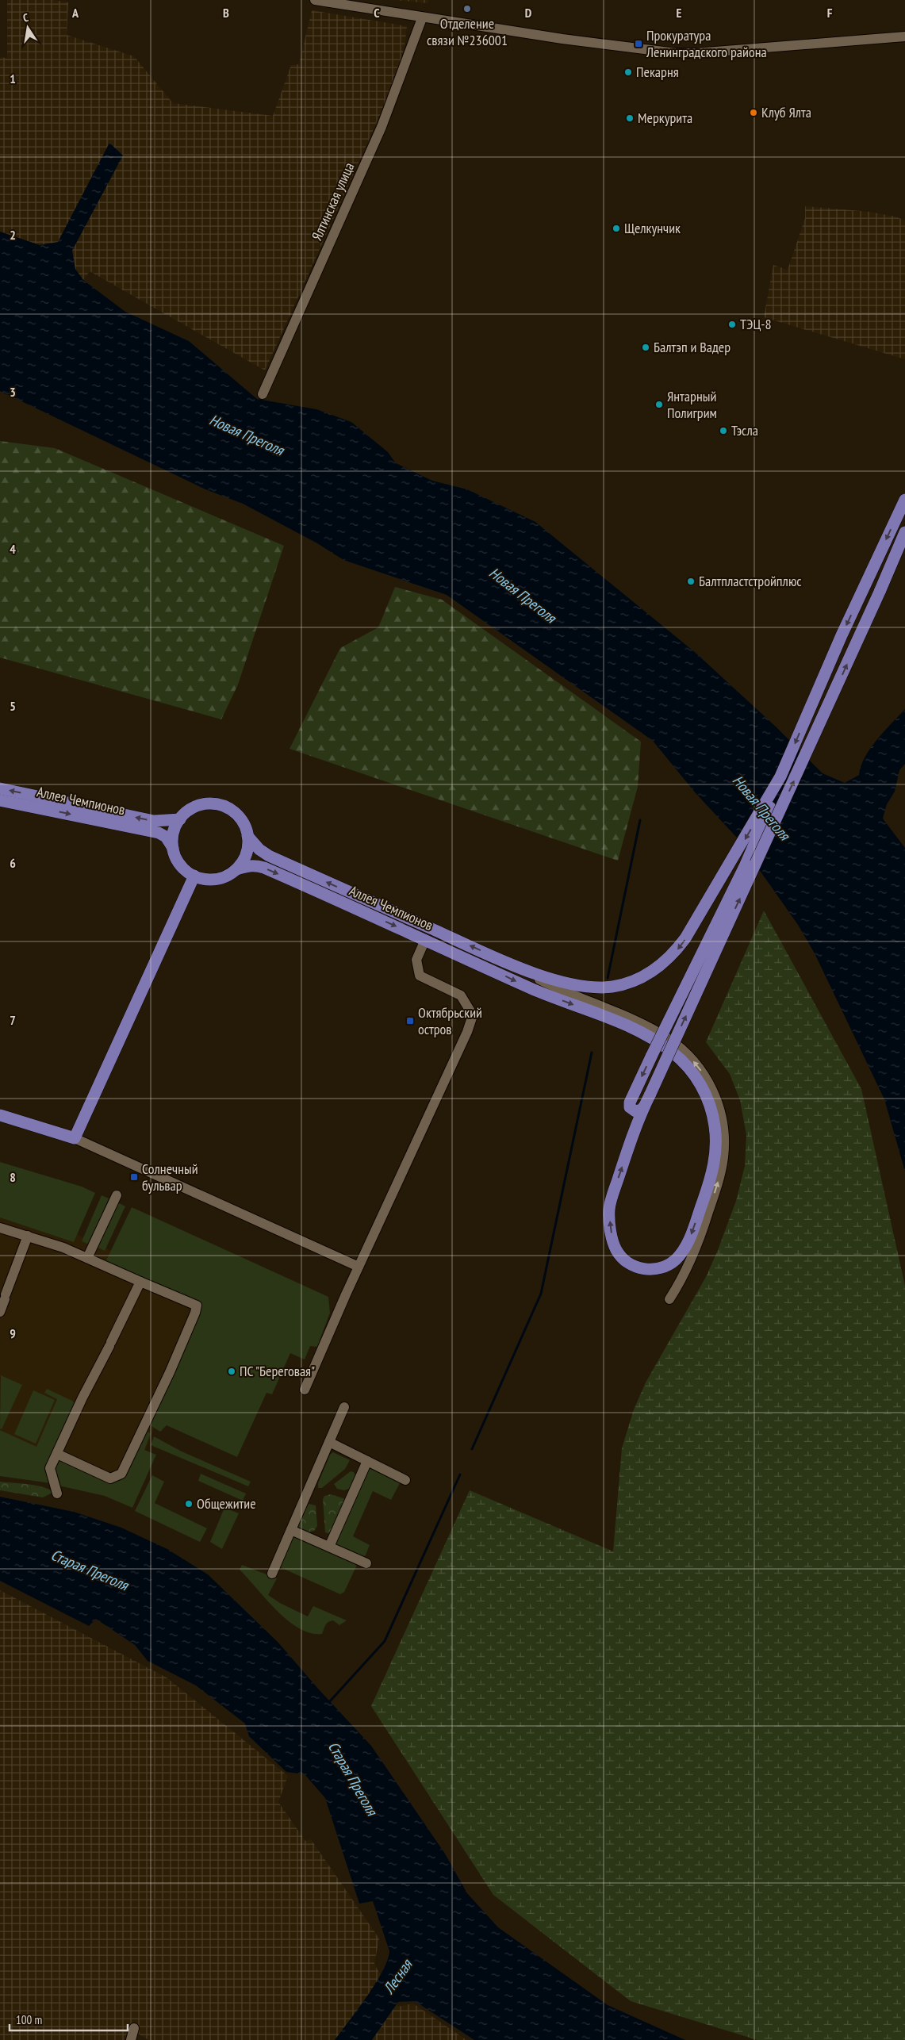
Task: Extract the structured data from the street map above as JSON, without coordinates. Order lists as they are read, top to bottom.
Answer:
{
  "streets": {
    "main road": ["Аллея Чемпионов"],
    "street": ["Ялтинская улица"]
  },
  "water": ["Новая Преголя", "Старая Преголя", "Лесная"],
  "places": {
    "other": [
      "Отделение связи №236001",
      "Пекарня",
      "Клуб Ялта",
      "Меркурита",
      "Щелкунчик",
      "ТЭЦ-8",
      "Балтэп и Вадер",
      "Янтарный Полигрим",
      "Тэсла",
      "Балтпластстройплюс",
      "ПС \"Береговая\"",
      "Общежитие"
    ],
    "transit": ["Прокуратура Ленинградского района", "Октябрьский остров", "Солнечный бульвар"]
  },
  "scale_bar": "100 m",
  "north": "top",
  "grid": {
    "columns": [
      "A",
      "B",
      "C",
      "D",
      "E",
      "F"
    ],
    "rows": [
      "1",
      "2",
      "3",
      "4",
      "5",
      "6",
      "7",
      "8",
      "9"
    ]
  }
}
